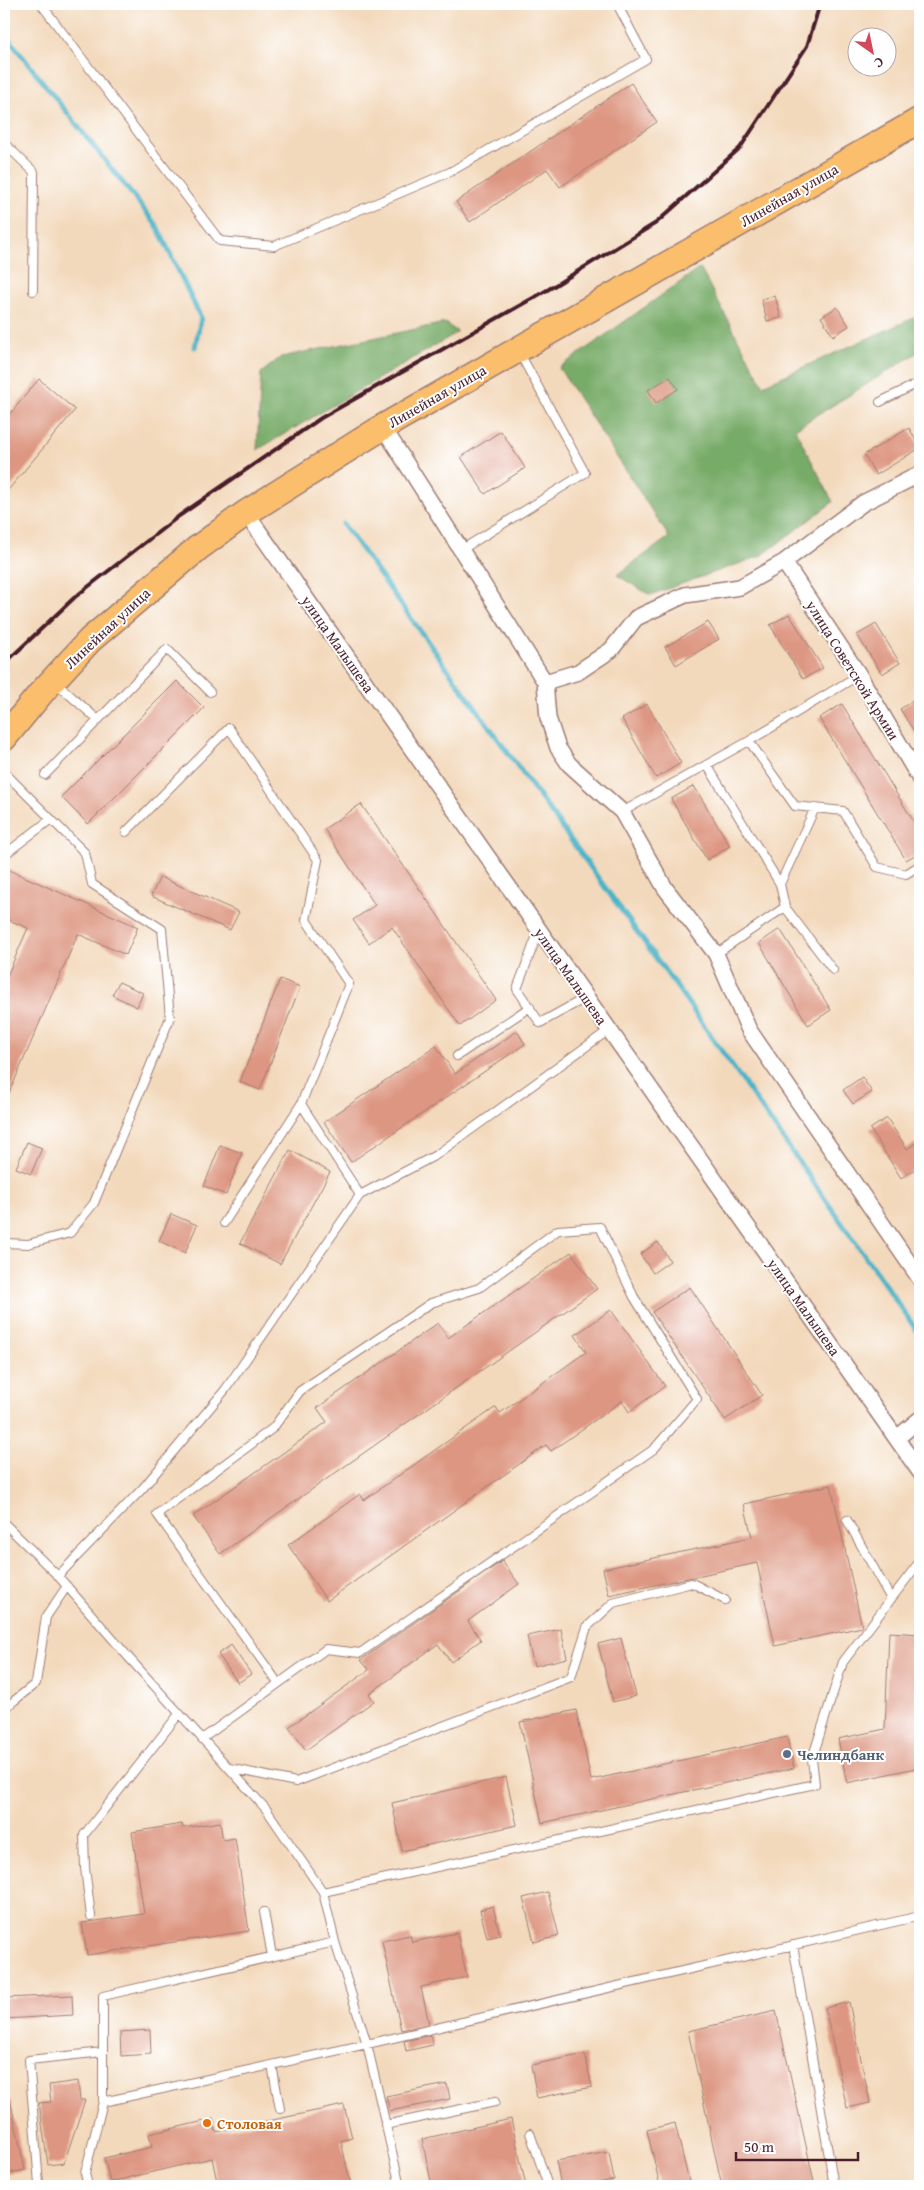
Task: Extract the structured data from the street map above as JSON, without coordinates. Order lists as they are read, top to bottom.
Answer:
{
  "streets": {
    "main road": ["Линейная улица"],
    "street": ["улица Малышева", "улица Советской Армии"]
  },
  "crossings": [
    ["Линейная улица", "улица Малышева"]
  ],
  "places": ["Челиндбанк", "Столовая"],
  "scale_bar": "50 m",
  "north": "bottom right"
}
